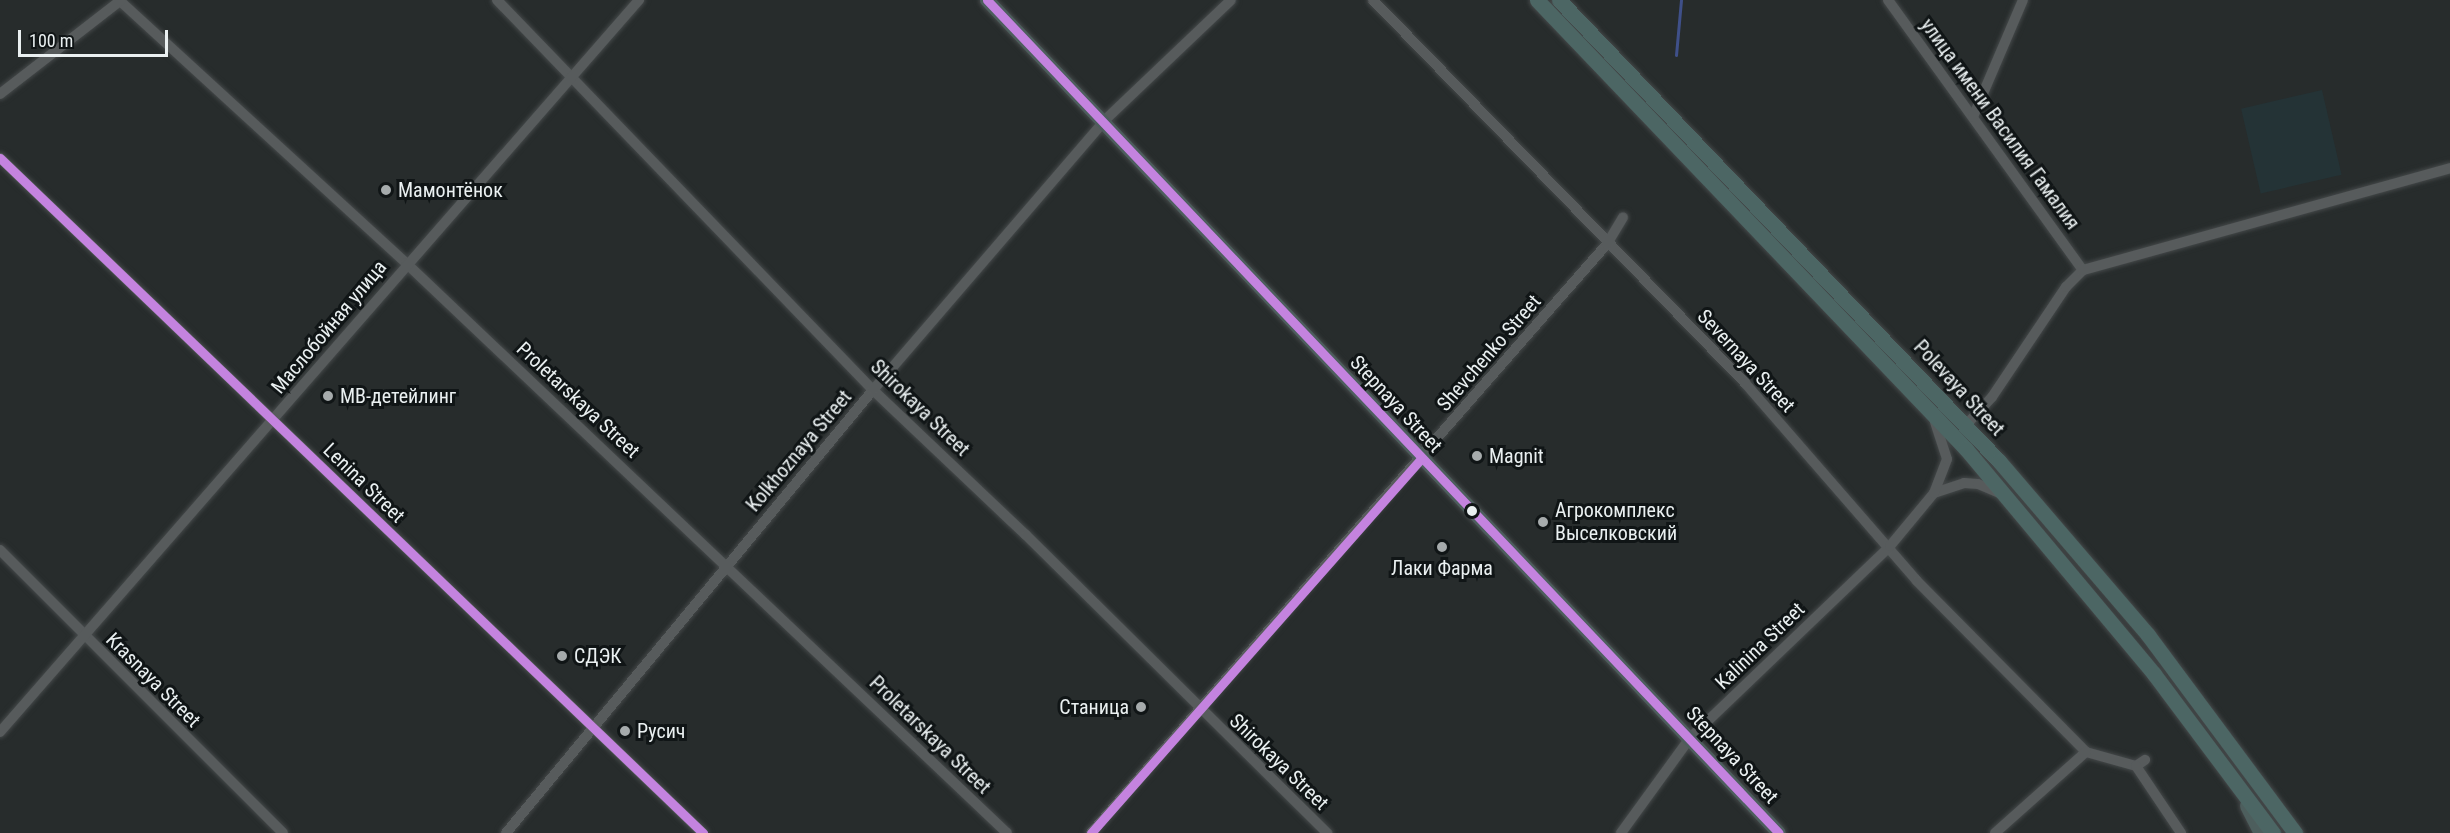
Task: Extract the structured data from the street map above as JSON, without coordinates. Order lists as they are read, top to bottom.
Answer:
{
  "streets": {
    "highway": ["Polevaya Street"],
    "main road": ["Stepnaya Street"],
    "street": [
      "улица имени Василия Гамалия",
      "Маслобойная улица",
      "Shevchenko Street",
      "Severnaya Street",
      "Proletarskaya Street",
      "Shirokaya Street",
      "Kolkhoznaya Street",
      "Lenina Street",
      "Kalinina Street",
      "Krasnaya Street"
    ]
  },
  "crossings": [
    ["Маслобойная улица", "Proletarskaya Street"],
    ["Маслобойная улица", "Shirokaya Street"],
    ["Маслобойная улица", "Lenina Street"],
    ["Маслобойная улица", "Krasnaya Street"],
    ["Shevchenko Street", "Severnaya Street"],
    ["Shevchenko Street", "Stepnaya Street"],
    ["Shevchenko Street", "Shirokaya Street"],
    ["Severnaya Street", "Kalinina Street"],
    ["Proletarskaya Street", "Kolkhoznaya Street"],
    ["Stepnaya Street", "Kolkhoznaya Street"],
    ["Stepnaya Street", "Kalinina Street"],
    ["Shirokaya Street", "Kolkhoznaya Street"],
    ["Kolkhoznaya Street", "Lenina Street"]
  ],
  "places": [
    "Мамонтёнок",
    "MB-детейлинг",
    "Magnit",
    "Агрокомплекс Выселковский",
    "Лаки Фарма",
    "СДЭК",
    "Станица",
    "Русич"
  ],
  "scale_bar": "100 m"
}
